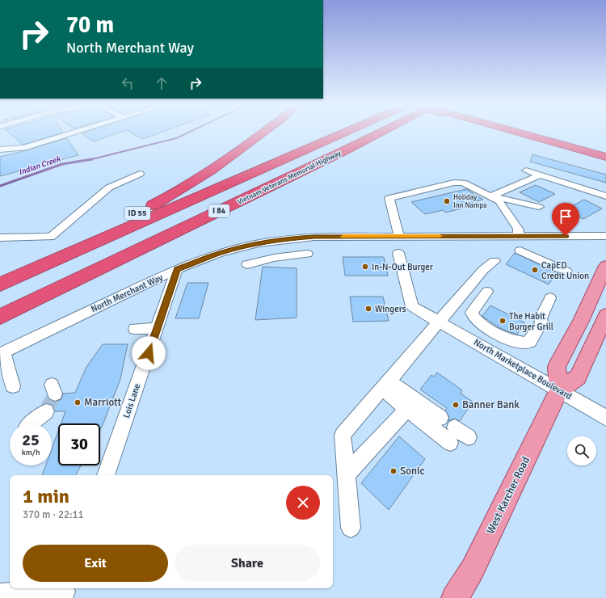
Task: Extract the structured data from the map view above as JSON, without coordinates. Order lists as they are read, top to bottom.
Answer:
{
  "streets": {
    "highway": ["Vietnam Veterans Memorial Highway", "I 84", "ID 55"],
    "main road": ["West Karcher Road"],
    "street": ["North Merchant Way", "North Marketplace Boulevard", "Lois Lane"]
  },
  "crossings": [
    ["North Merchant Way", "Lois Lane"],
    ["North Marketplace Boulevard", "West Karcher Road"]
  ],
  "water": ["Indian Creek"],
  "places": [
    "Holiday Inn Nampa",
    "In-N-Out Burger",
    "CapED Credit Union",
    "Wingers",
    "The Habit Burger Grill",
    "Marriott",
    "Banner Bank",
    "Sonic"
  ],
  "page": {
    "turn": ["70 m", "North Merchant Way"],
    "speed": "25 km/h",
    "limit": "30",
    "heading": ["1 min", "370 m · 22:11"],
    "buttons": ["Exit", "Share"]
  }
}
